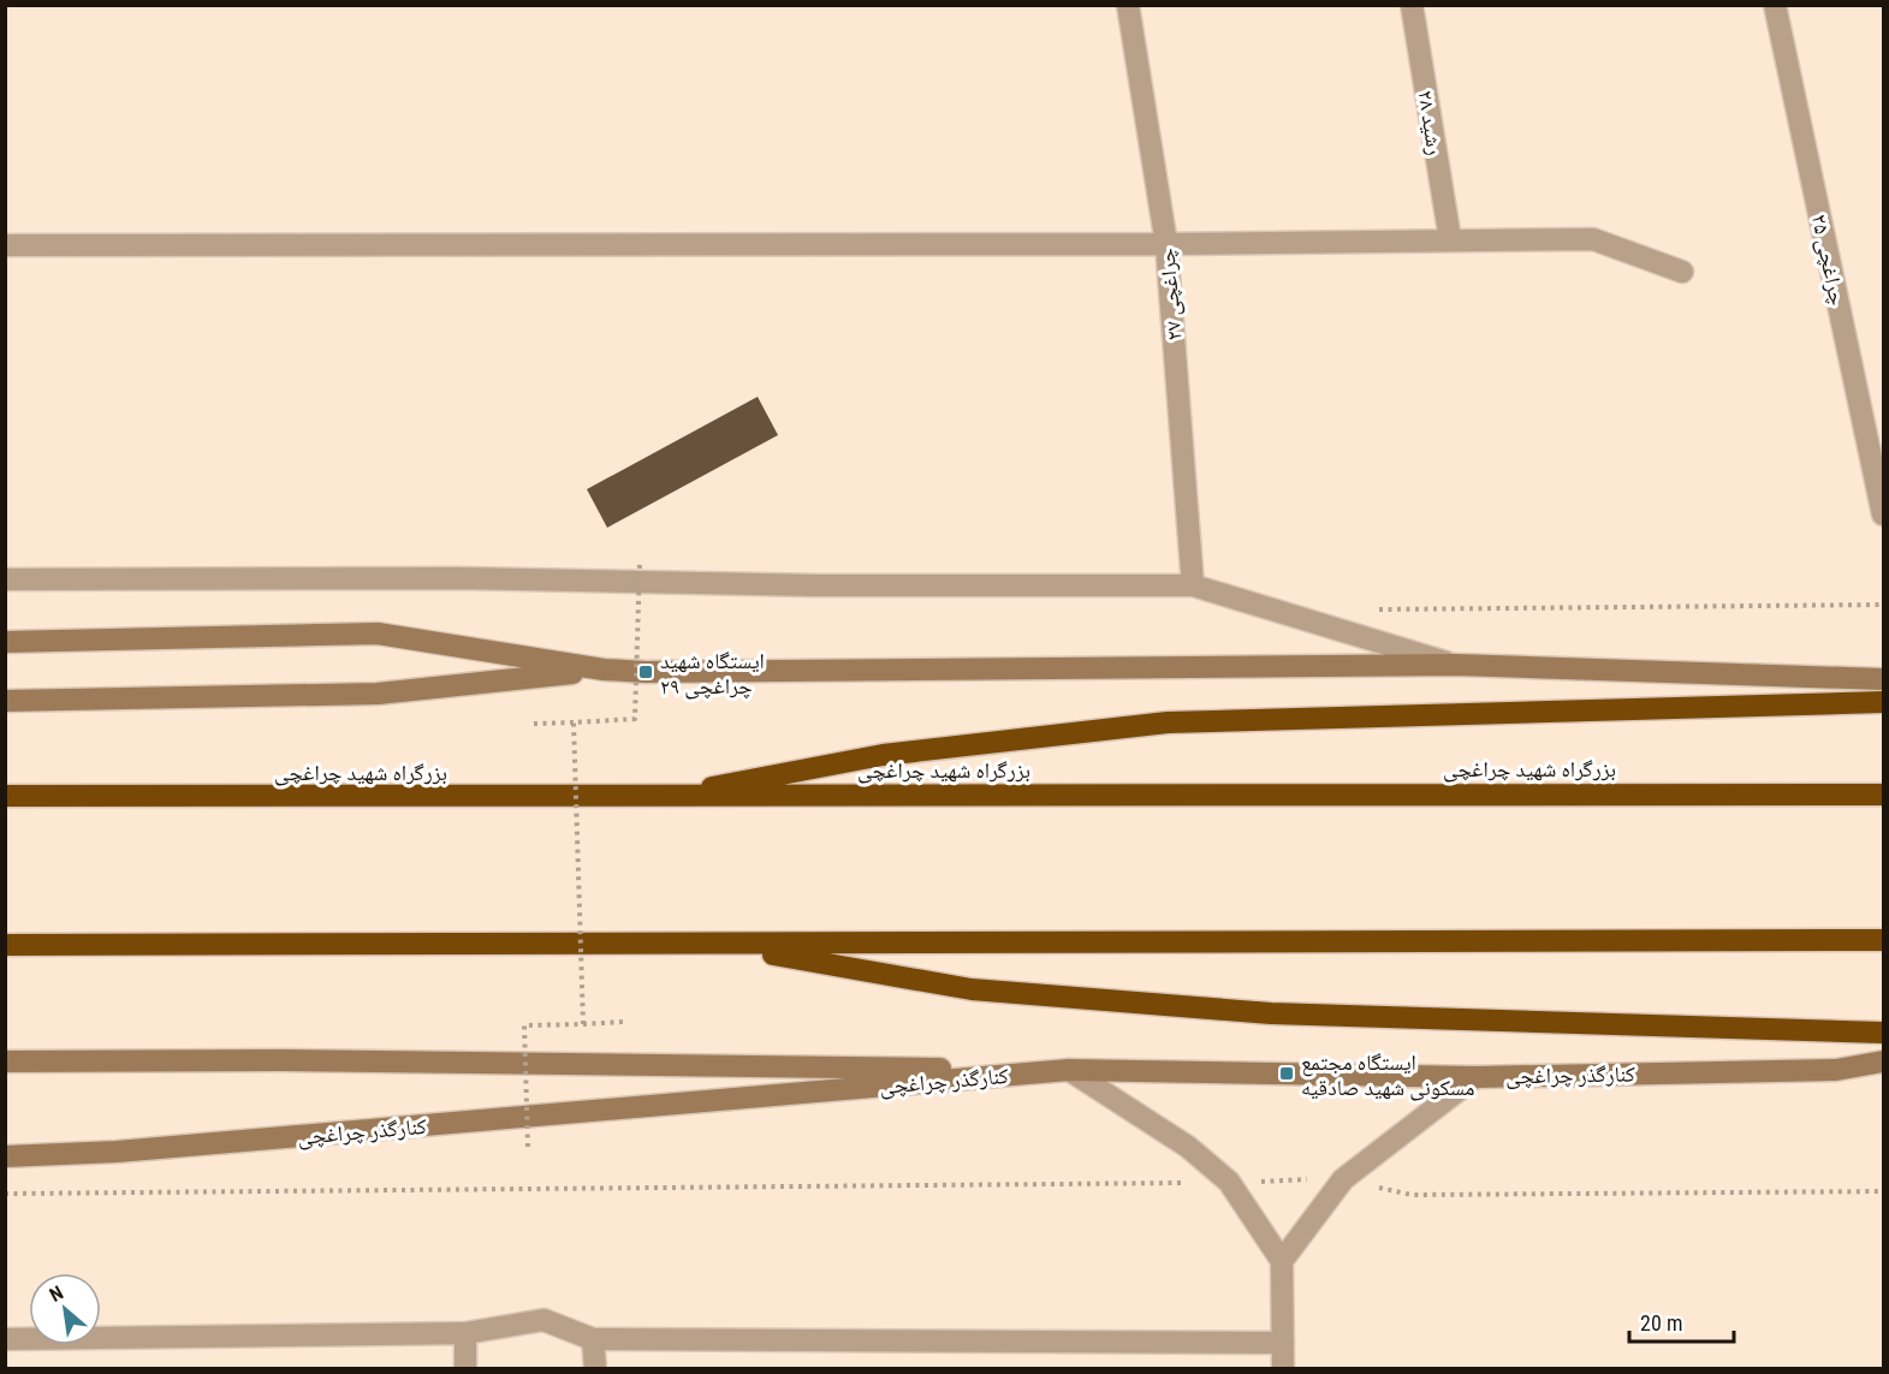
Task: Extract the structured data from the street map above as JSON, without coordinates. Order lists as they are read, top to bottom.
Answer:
{
  "streets": {
    "highway": ["بزرگراه شهید چراغچی"],
    "main road": ["کنارگذر چراغچی"],
    "street": ["رشید ۲۸", "چراغچی ۲۵", "چراغچی ۲۷"]
  },
  "places": {
    "transit": ["ایستگاه شهید چراغچی ۲۹", "ایستگاه مجتمع مسکونی شهید صادقیه"]
  },
  "scale_bar": "20 m",
  "north": "top left"
}
